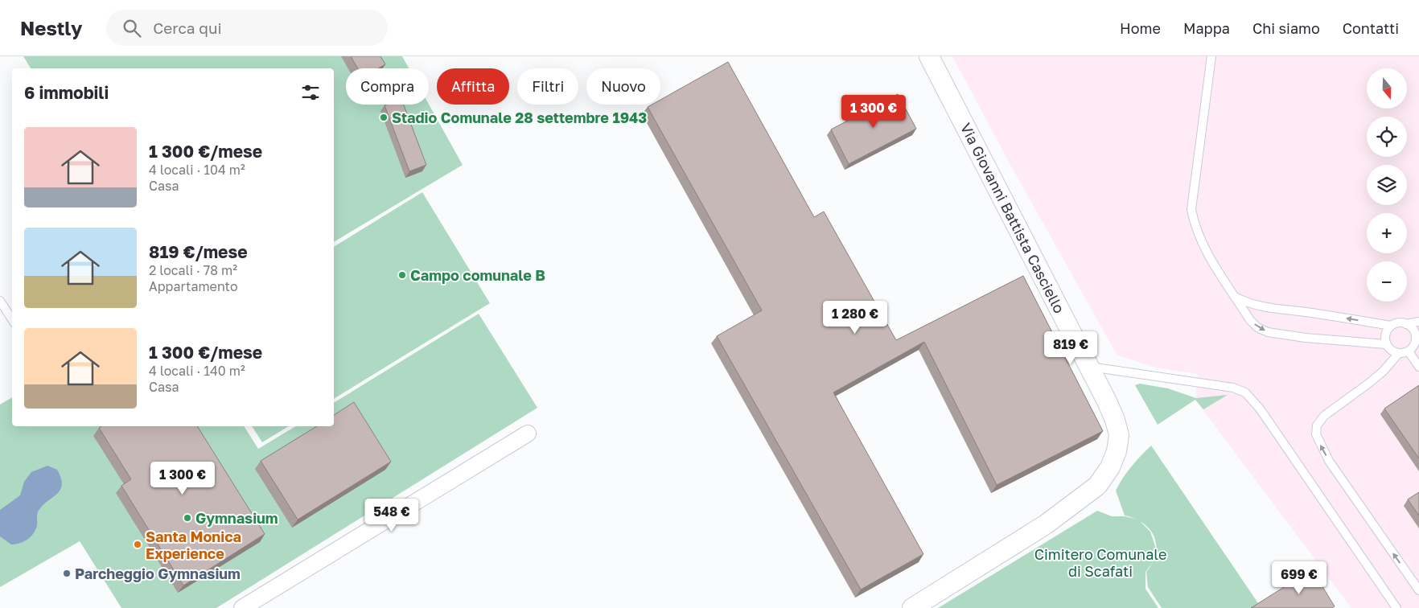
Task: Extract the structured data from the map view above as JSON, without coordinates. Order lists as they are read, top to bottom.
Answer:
{
  "streets": {
    "street": ["Via Giovanni Battista Casciello"]
  },
  "parks": ["Cimitero Comunale di Scafati"],
  "places": [
    "Stadio Comunale 28 settembre 1943",
    "Campo comunale B",
    "Gymnasium",
    "Santa Monica Experience",
    "Parcheggio Gymnasium"
  ],
  "north": "bottom",
  "page": {
    "header": "Nestly",
    "search": "Cerca qui",
    "nav": [
      "Home",
      "Mappa",
      "Chi siamo",
      "Contatti"
    ],
    "map_buttons": ["+", "−"],
    "chip": [
      "Compra",
      "Affitta",
      "Filtri",
      "Nuovo"
    ],
    "heading": "6 immobili",
    "price": [
      "1 300 €",
      "1 280 €",
      "819 €",
      "1 300 €",
      "548 €",
      "699 €"
    ],
    "list": [
      {
        "name": "1 300 €/mese",
        "note": "4 locali · 104 m² · Casa"
      },
      {
        "name": "819 €/mese",
        "note": "2 locali · 78 m² · Appartamento"
      },
      {
        "name": "1 300 €/mese",
        "note": "4 locali · 140 m² · Casa"
      }
    ]
  }
}
